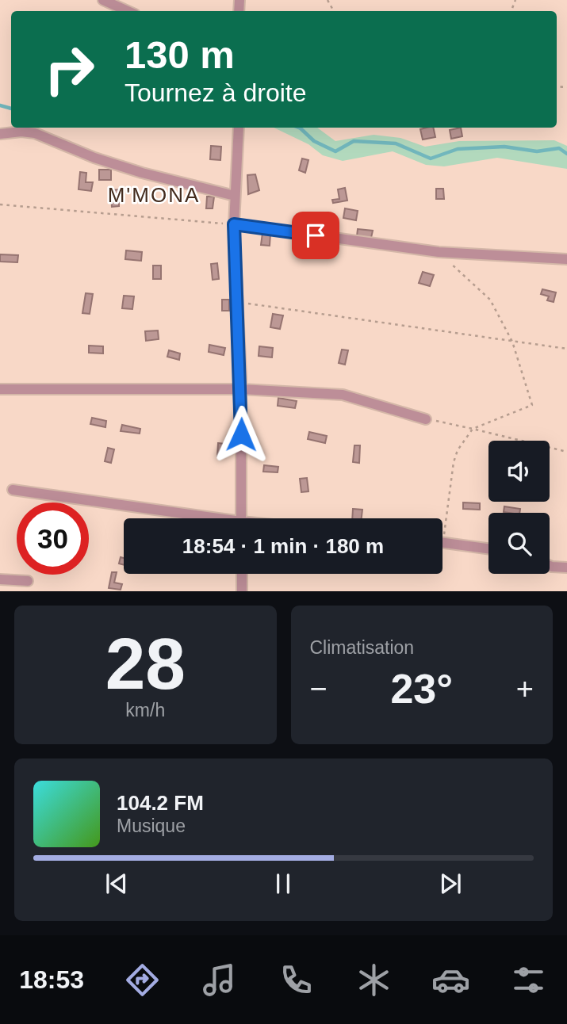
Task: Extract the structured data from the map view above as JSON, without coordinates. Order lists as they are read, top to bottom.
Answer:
{
  "districts": ["M'MONA"],
  "page": {
    "turn": ["130 m", "Tournez à droite"],
    "limit": "30",
    "trip": "18:54 · 1 min · 180 m",
    "tile": [
      ["28", "km/h"],
      "Climatisation"
    ],
    "heat": ["−", "23°", "+"],
    "song": ["104.2 FM", "Musique"],
    "tabs": "18:53"
  }
}
